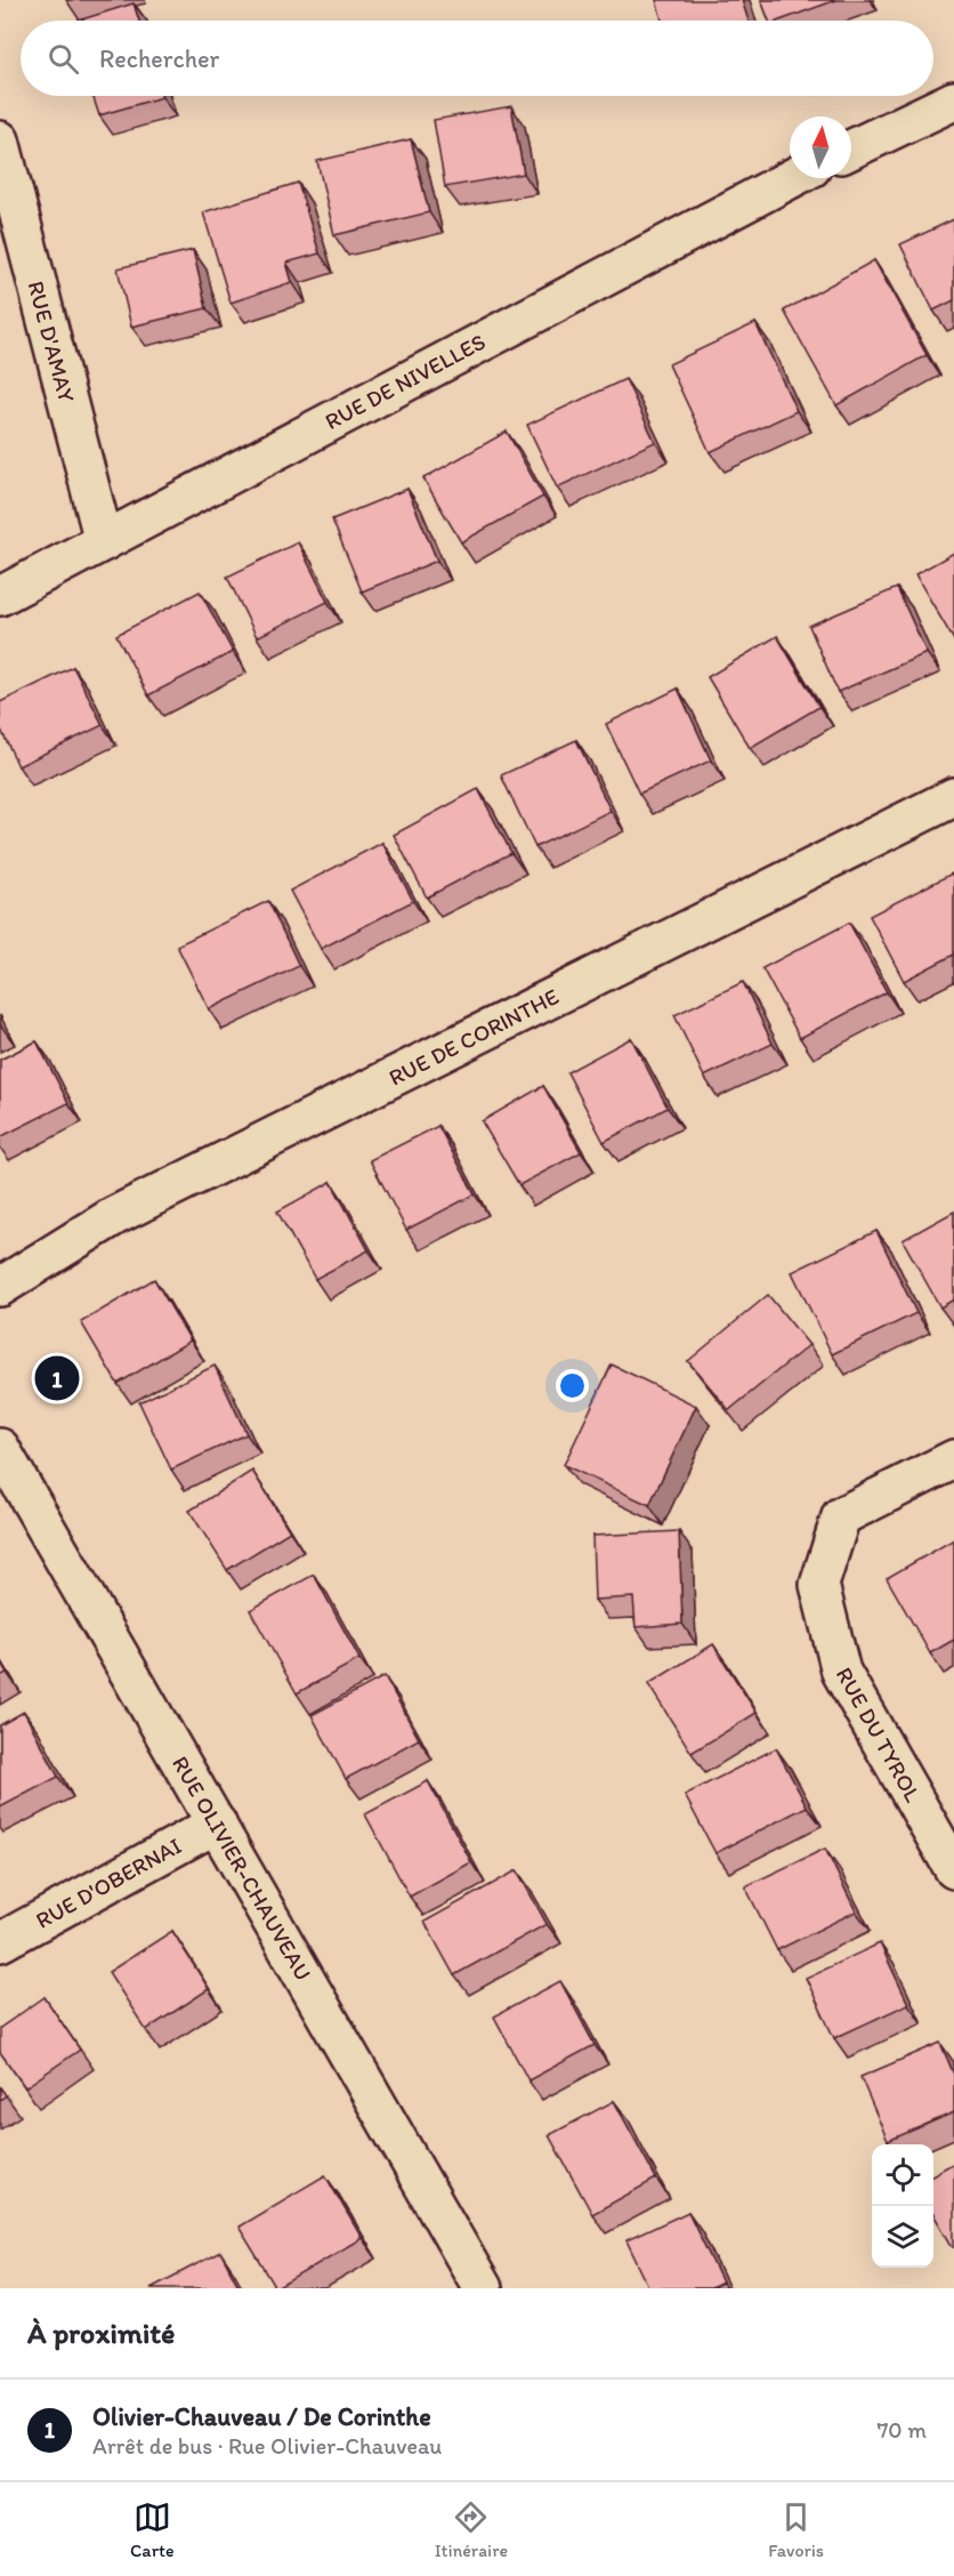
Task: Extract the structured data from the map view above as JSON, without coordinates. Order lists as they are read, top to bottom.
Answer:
{
  "streets": {
    "street": [
      "RUE D'AMAY",
      "RUE DE NIVELLES",
      "RUE DE CORINTHE",
      "RUE DU TYROL",
      "RUE OLIVIER-CHAUVEAU",
      "RUE D'OBERNAI"
    ]
  },
  "crossings": [
    ["RUE D'AMAY", "RUE DE NIVELLES"],
    ["RUE OLIVIER-CHAUVEAU", "RUE D'OBERNAI"]
  ],
  "north": "top",
  "page": {
    "search": "Rechercher",
    "pins": "1",
    "heading": "À proximité",
    "list": [
      {
        "mark": "1",
        "name": "Olivier-Chauveau / De Corinthe",
        "note": "Arrêt de bus · Rue Olivier-Chauveau",
        "value": "70 m"
      }
    ],
    "nav": ["Carte", "Itinéraire", "Favoris"]
  }
}
